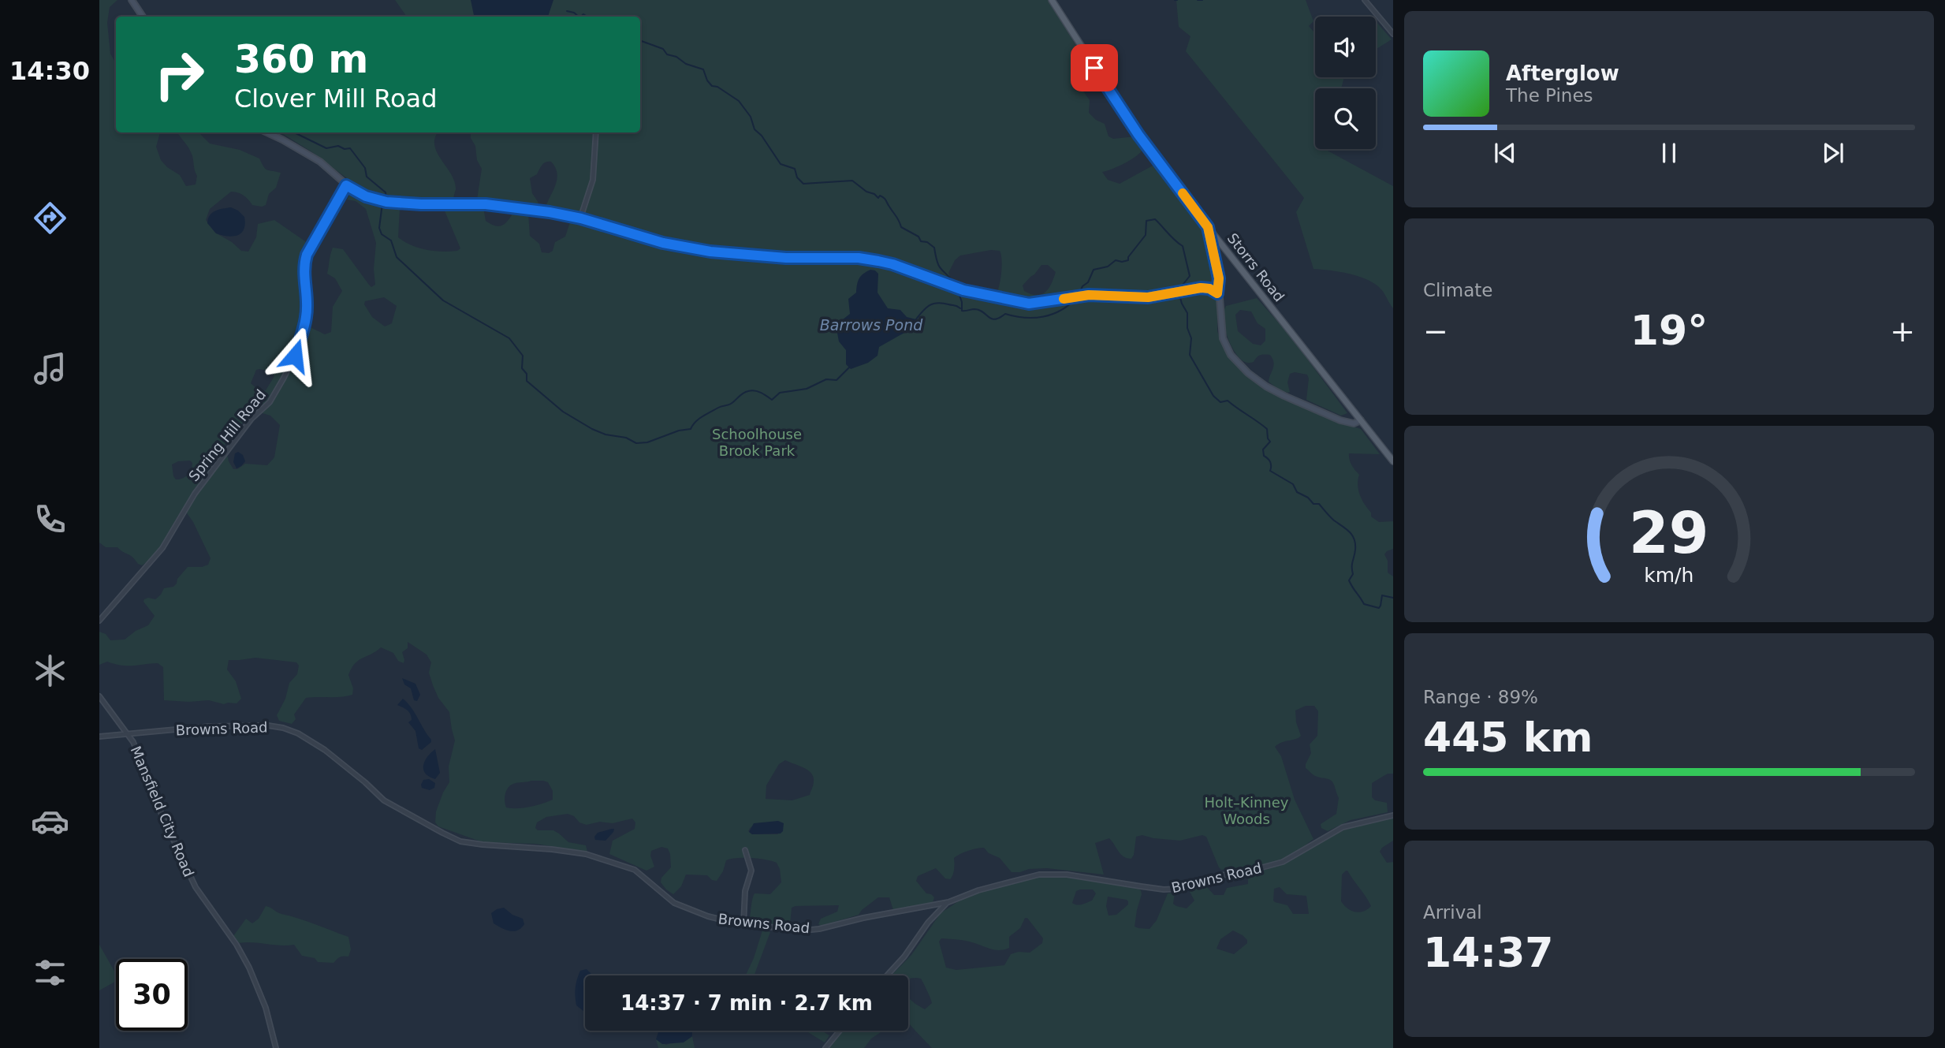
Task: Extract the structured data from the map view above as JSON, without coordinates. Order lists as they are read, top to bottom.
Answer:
{
  "streets": {
    "main road": ["Storrs Road"],
    "street": ["Spring Hill Road", "Browns Road", "Mansfield City Road"]
  },
  "crossings": [
    ["Browns Road", "Mansfield City Road"]
  ],
  "water": ["Barrows Pond"],
  "parks": ["Schoolhouse Brook Park", "Holt–Kinney Woods"],
  "page": {
    "tabs": "14:30",
    "turn": ["360 m", "Clover Mill Road"],
    "song": ["Afterglow", "The Pines"],
    "tile": [
      "Climate",
      ["Range · 89%", "445 km"],
      ["Arrival", "14:37"]
    ],
    "heat": ["−", "19°", "+"],
    "limit": "30",
    "trip": "14:37 · 7 min · 2.7 km",
    "gauge": ["29", "km/h"]
  }
}
